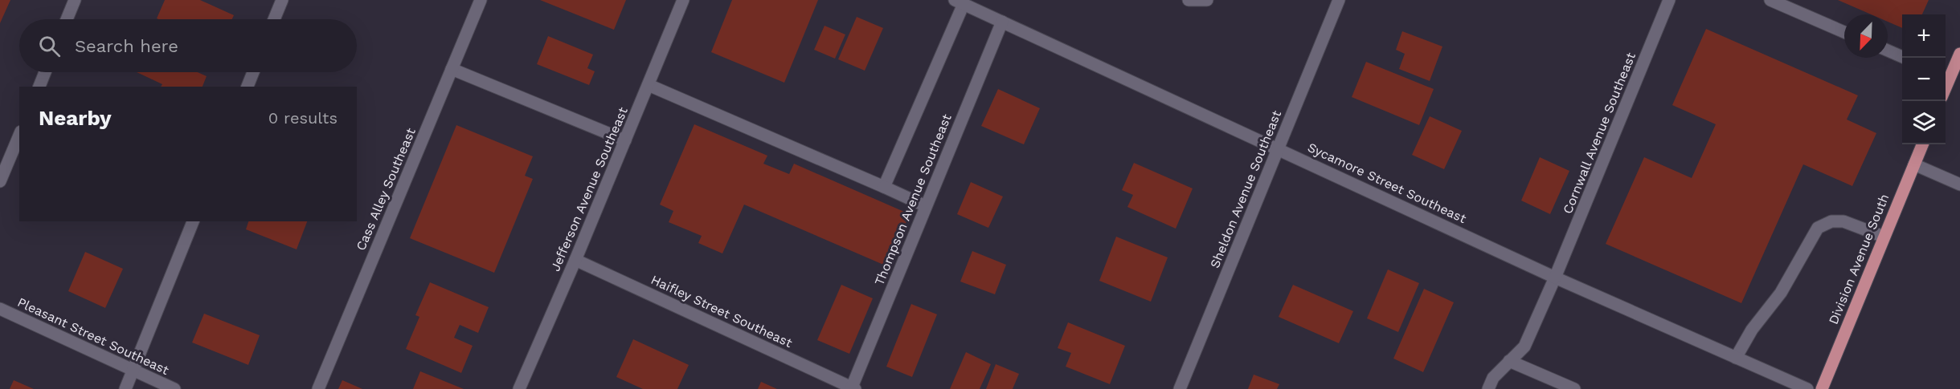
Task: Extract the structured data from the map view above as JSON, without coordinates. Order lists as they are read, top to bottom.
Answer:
{
  "streets": {
    "main road": ["Division Avenue South"],
    "street": [
      "Cornwall Avenue Southeast",
      "Sycamore Street Southeast",
      "Cass Alley Southeast",
      "Jefferson Avenue Southeast",
      "Sheldon Avenue Southeast",
      "Thompson Avenue Southeast",
      "Haifley Street Southeast",
      "Pleasant Street Southeast"
    ]
  },
  "crossings": [
    ["Cornwall Avenue Southeast", "Sycamore Street Southeast"],
    ["Sycamore Street Southeast", "Sheldon Avenue Southeast"],
    ["Sycamore Street Southeast", "Thompson Avenue Southeast"],
    ["Jefferson Avenue Southeast", "Haifley Street Southeast"],
    ["Thompson Avenue Southeast", "Haifley Street Southeast"]
  ],
  "north": "bottom left",
  "page": {
    "map_buttons": ["+", "−"],
    "search": "Search here",
    "heading": ["Nearby", "0 results"]
  }
}
